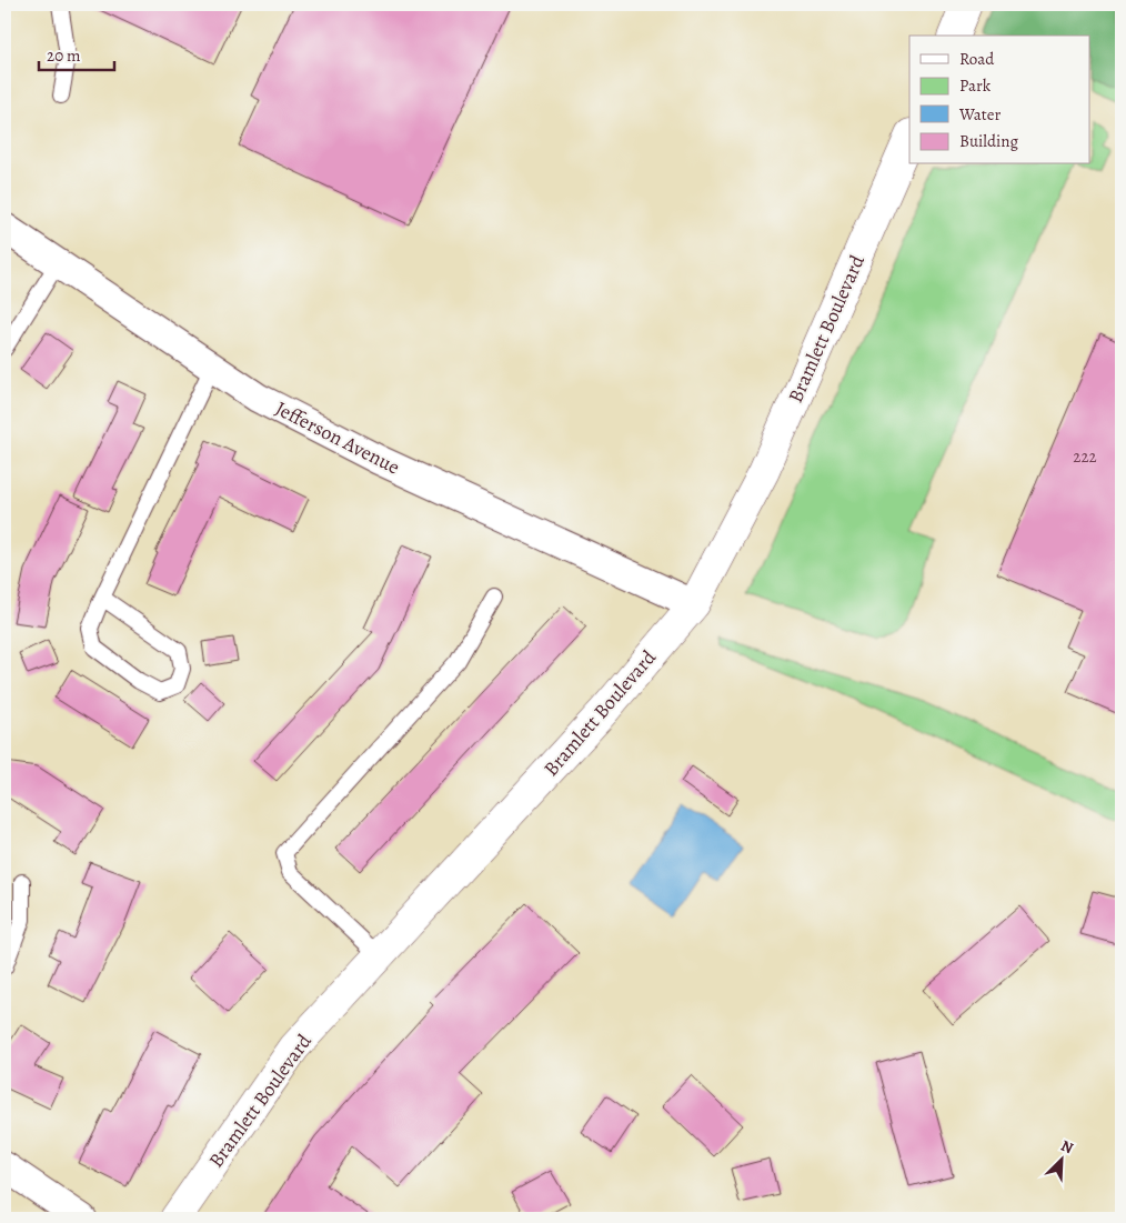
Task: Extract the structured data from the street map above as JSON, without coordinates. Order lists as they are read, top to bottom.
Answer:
{
  "streets": {
    "street": ["Bramlett Boulevard", "Jefferson Avenue"]
  },
  "crossings": [
    ["Bramlett Boulevard", "Jefferson Avenue"]
  ],
  "house_numbers": ["222"],
  "legend": [
    "Road",
    "Park",
    "Water",
    "Building"
  ],
  "scale_bar": "20 m",
  "north": "top right"
}
